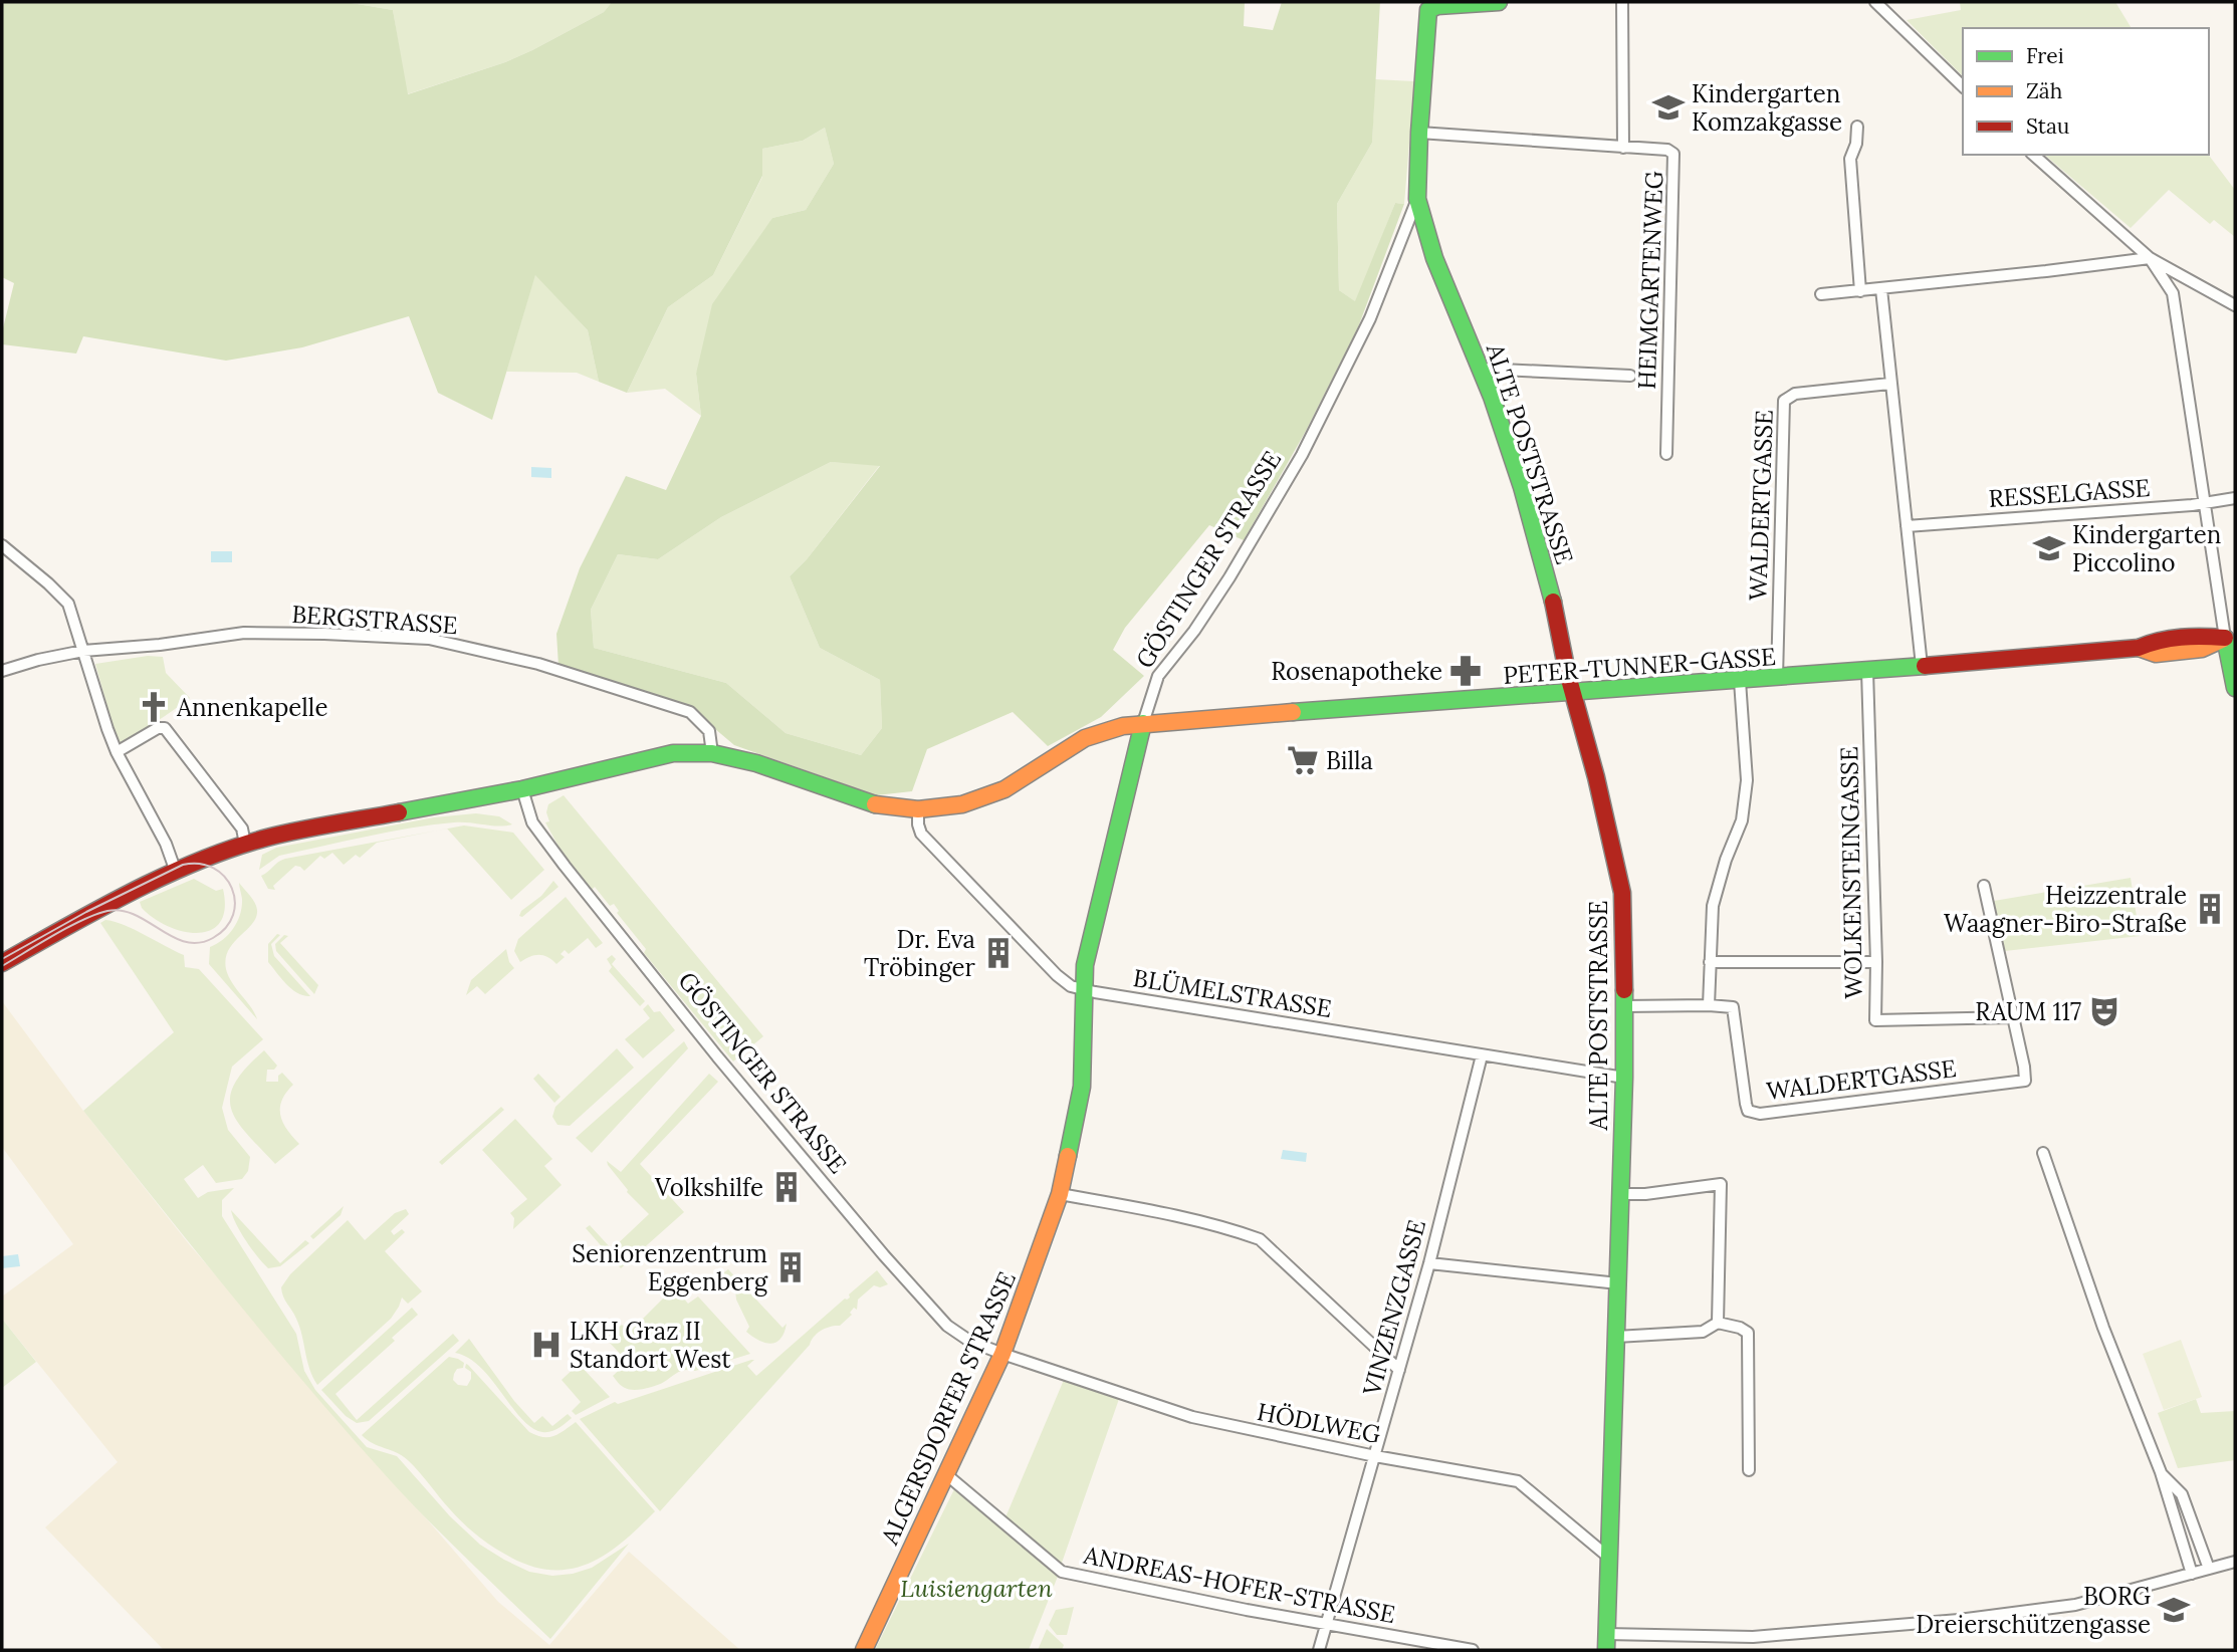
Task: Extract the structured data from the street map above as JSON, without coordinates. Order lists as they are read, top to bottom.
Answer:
{
  "streets": {
    "main road": [
      "ALTE POSTSTRASSE",
      "GÖSTINGER STRASSE",
      "PETER-TUNNER-GASSE",
      "ALGERSDORFER STRASSE"
    ],
    "street": [
      "HEIMGARTENWEG",
      "RESSELGASSE",
      "WALDERTGASSE",
      "BERGSTRASSE",
      "WOLKENSTEINGASSE",
      "BLÜMELSTRASSE",
      "VINZENZGASSE",
      "HÖDLWEG",
      "ANDREAS-HOFER-STRASSE"
    ]
  },
  "crossings": [
    ["HEIMGARTENWEG", "ALTE POSTSTRASSE"],
    ["HEIMGARTENWEG", "GÖSTINGER STRASSE"],
    ["ALTE POSTSTRASSE", "WALDERTGASSE"],
    ["ALTE POSTSTRASSE", "GÖSTINGER STRASSE"],
    ["ALTE POSTSTRASSE", "PETER-TUNNER-GASSE"],
    ["ALTE POSTSTRASSE", "BLÜMELSTRASSE"],
    ["ALTE POSTSTRASSE", "HÖDLWEG"],
    ["WALDERTGASSE", "PETER-TUNNER-GASSE"],
    ["WALDERTGASSE", "WOLKENSTEINGASSE"],
    ["GÖSTINGER STRASSE", "PETER-TUNNER-GASSE"],
    ["GÖSTINGER STRASSE", "ALGERSDORFER STRASSE"],
    ["GÖSTINGER STRASSE", "HÖDLWEG"],
    ["PETER-TUNNER-GASSE", "WOLKENSTEINGASSE"],
    ["PETER-TUNNER-GASSE", "ALGERSDORFER STRASSE"],
    ["BLÜMELSTRASSE", "VINZENZGASSE"],
    ["BLÜMELSTRASSE", "ALGERSDORFER STRASSE"],
    ["VINZENZGASSE", "HÖDLWEG"],
    ["VINZENZGASSE", "ANDREAS-HOFER-STRASSE"],
    ["ALGERSDORFER STRASSE", "HÖDLWEG"],
    ["ALGERSDORFER STRASSE", "ANDREAS-HOFER-STRASSE"]
  ],
  "parks": ["Luisiengarten"],
  "places": {
    "school or university": ["Kindergarten Komzakgasse", "Kindergarten Piccolino", "BORG Dreierschützengasse"],
    "pharmacy": ["Rosenapotheke"],
    "church": ["Annenkapelle"],
    "supermarket": ["Billa"],
    "building": [
      "Heizzentrale Waagner-Biro-Straße",
      "Dr. Eva Tröbinger",
      "Volkshilfe",
      "Seniorenzentrum Eggenberg"
    ],
    "theatre": ["RAUM 117"],
    "hospital": ["LKH Graz II Standort West"]
  },
  "legend": ["Frei", "Zäh", "Stau"]
}
